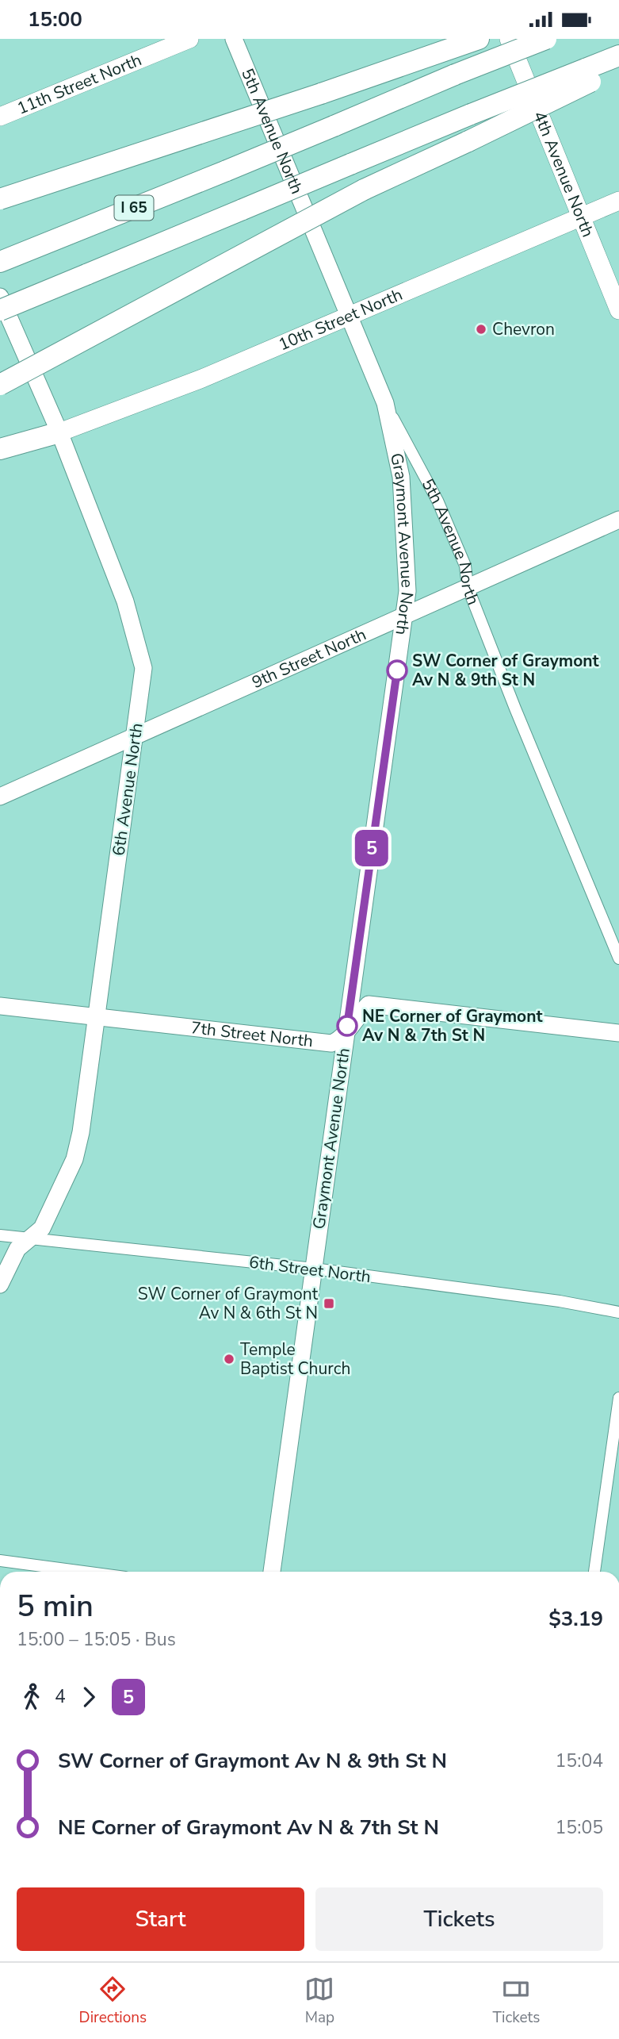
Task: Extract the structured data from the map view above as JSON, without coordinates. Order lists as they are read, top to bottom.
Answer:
{
  "streets": {
    "highway": ["I 65"],
    "main road": [
      "11th Street North",
      "5th Avenue North",
      "4th Avenue North",
      "10th Street North",
      "Graymont Avenue North",
      "9th Street North",
      "6th Avenue North",
      "7th Street North"
    ],
    "street": ["6th Street North"]
  },
  "crossings": [
    ["5th Avenue North", "10th Street North"],
    ["5th Avenue North", "Graymont Avenue North"],
    ["5th Avenue North", "9th Street North"],
    ["4th Avenue North", "10th Street North"],
    ["10th Street North", "6th Avenue North"],
    ["Graymont Avenue North", "9th Street North"],
    ["Graymont Avenue North", "7th Street North"],
    ["Graymont Avenue North", "6th Street North"],
    ["9th Street North", "6th Avenue North"],
    ["6th Avenue North", "7th Street North"],
    ["6th Avenue North", "6th Street North"]
  ],
  "places": {
    "other": [
      "Chevron",
      "SW Corner of Graymont Av N & 9th St N",
      "NE Corner of Graymont Av N & 7th St N",
      "Temple Baptist Church"
    ],
    "transit": ["SW Corner of Graymont Av N & 6th St N"]
  },
  "lines": ["bus line 5"],
  "page": {
    "status": "15:00",
    "on_map": "5",
    "heading": ["5 min", "15:00 – 15:05 · Bus", "$3.19"],
    "legs": ["4", "5"],
    "list": [
      {
        "name": "SW Corner of Graymont Av N & 9th St N",
        "value": "15:04"
      },
      {
        "name": "NE Corner of Graymont Av N & 7th St N",
        "value": "15:05"
      }
    ],
    "buttons": ["Start", "Tickets"],
    "tabs": ["Directions", "Map", "Tickets"]
  }
}
